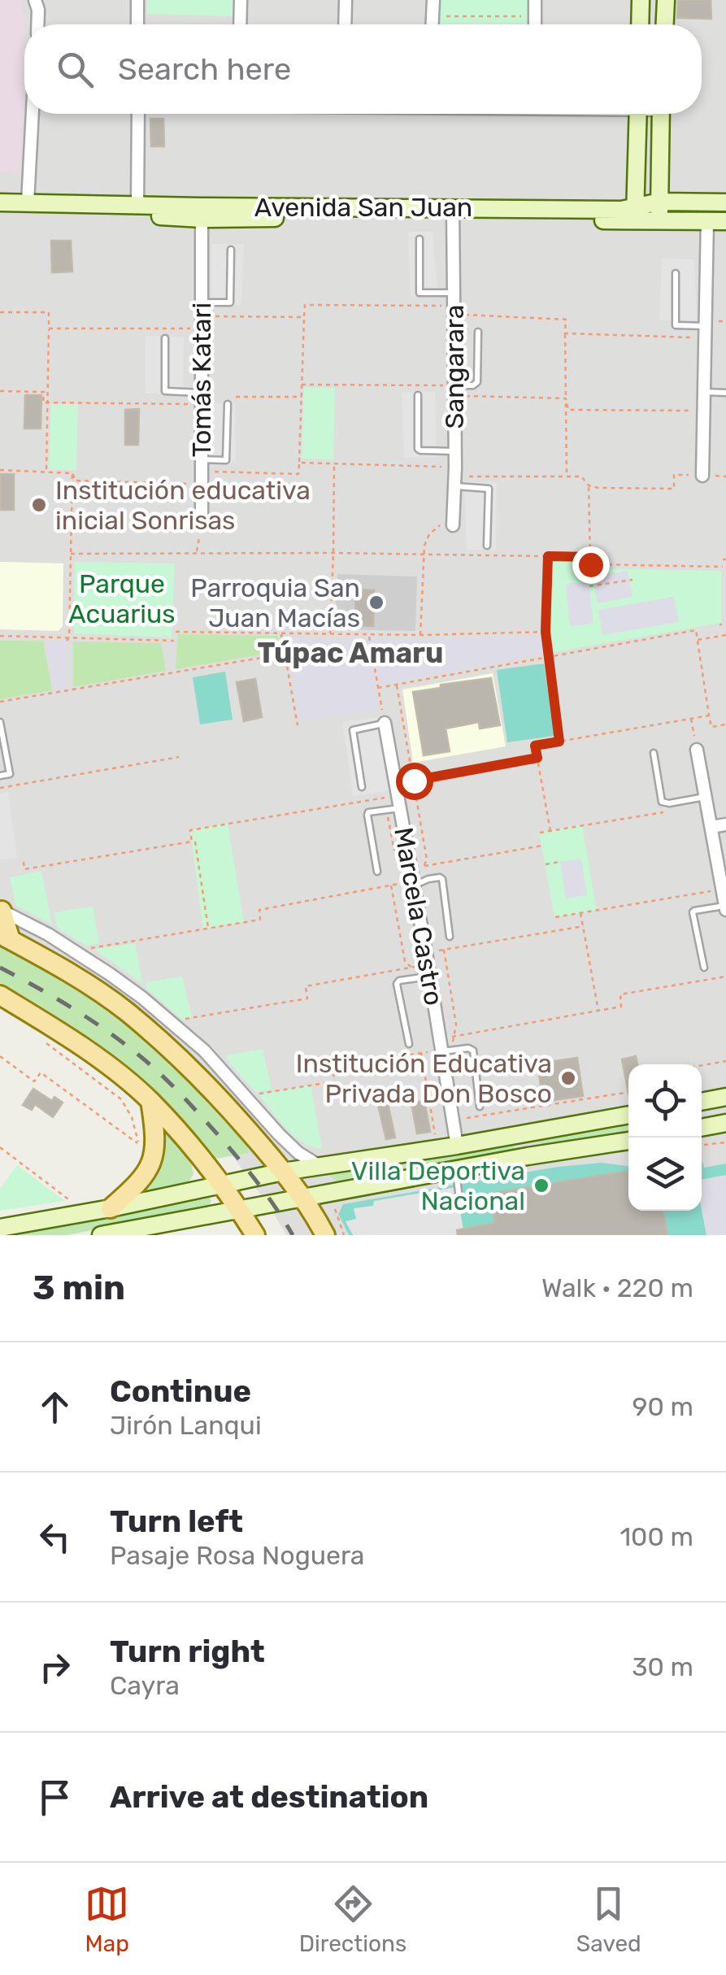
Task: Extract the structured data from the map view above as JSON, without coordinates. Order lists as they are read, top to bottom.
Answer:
{
  "streets": {
    "street": [
      "Avenida San Juan",
      "Sangarara",
      "Tomás Katari",
      "Marcela Castro"
    ]
  },
  "crossings": [
    ["Avenida San Juan", "Sangarara"],
    ["Avenida San Juan", "Tomás Katari"]
  ],
  "districts": ["Túpac Amaru"],
  "parks": ["Parque Acuarius"],
  "places": [
    "Institución educativa inicial Sonrisas",
    "Parroquia San Juan Macías",
    "Institución Educativa Privada Don Bosco",
    "Villa Deportiva Nacional"
  ],
  "page": {
    "search": "Search here",
    "heading": ["3 min", "Walk · 220 m"],
    "list": [
      ["Continue", "Jirón Lanqui", "90 m"],
      ["Turn left", "Pasaje Rosa Noguera", "100 m"],
      ["Turn right", "Cayra", "30 m"],
      "Arrive at destination"
    ],
    "nav": ["Map", "Directions", "Saved"]
  }
}
